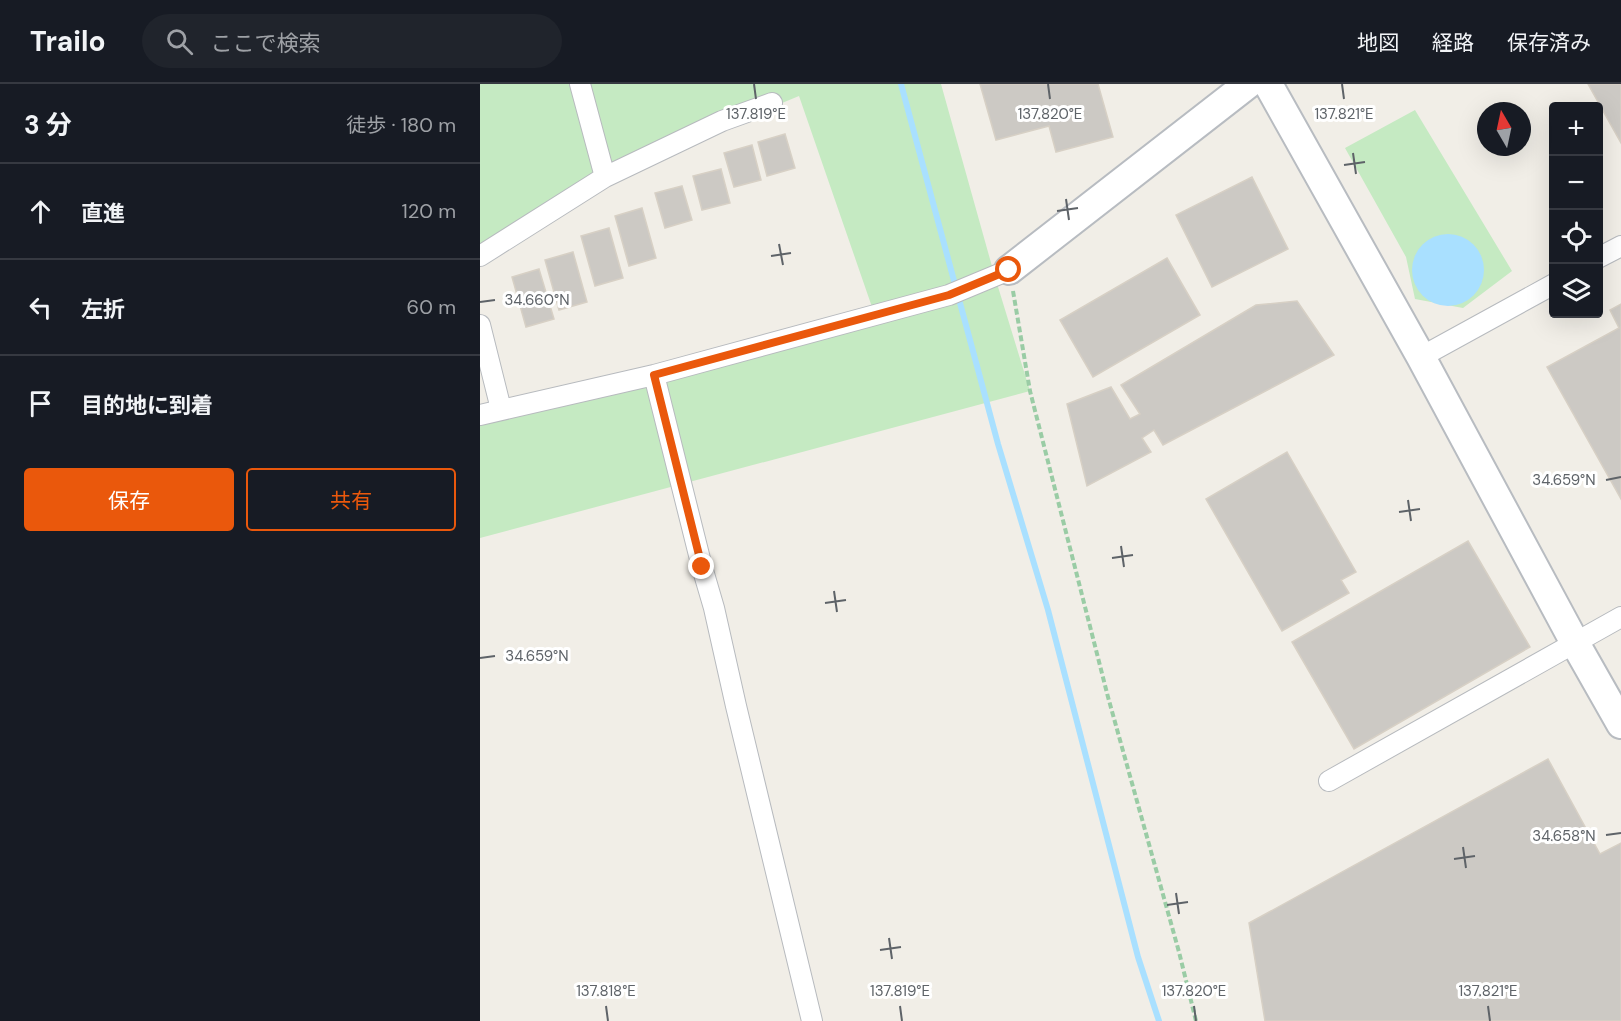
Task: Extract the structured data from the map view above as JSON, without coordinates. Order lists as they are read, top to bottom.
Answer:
{
  "north": "top",
  "page": {
    "header": "Trailo",
    "search": "ここで検索",
    "nav": ["地図", "経路", "保存済み"],
    "heading": ["3 分", "徒歩 · 180 m"],
    "map_buttons": ["+", "−"],
    "list": [
      ["直進", "120 m"],
      ["左折", "60 m"],
      "目的地に到着"
    ],
    "buttons": ["保存", "共有"]
  },
  "coordinates": [
    "137.819°E",
    "137.820°E",
    "137.821°E",
    "34.660°N",
    "34.659°N",
    "34.658°N",
    "137.818°E"
  ]
}
